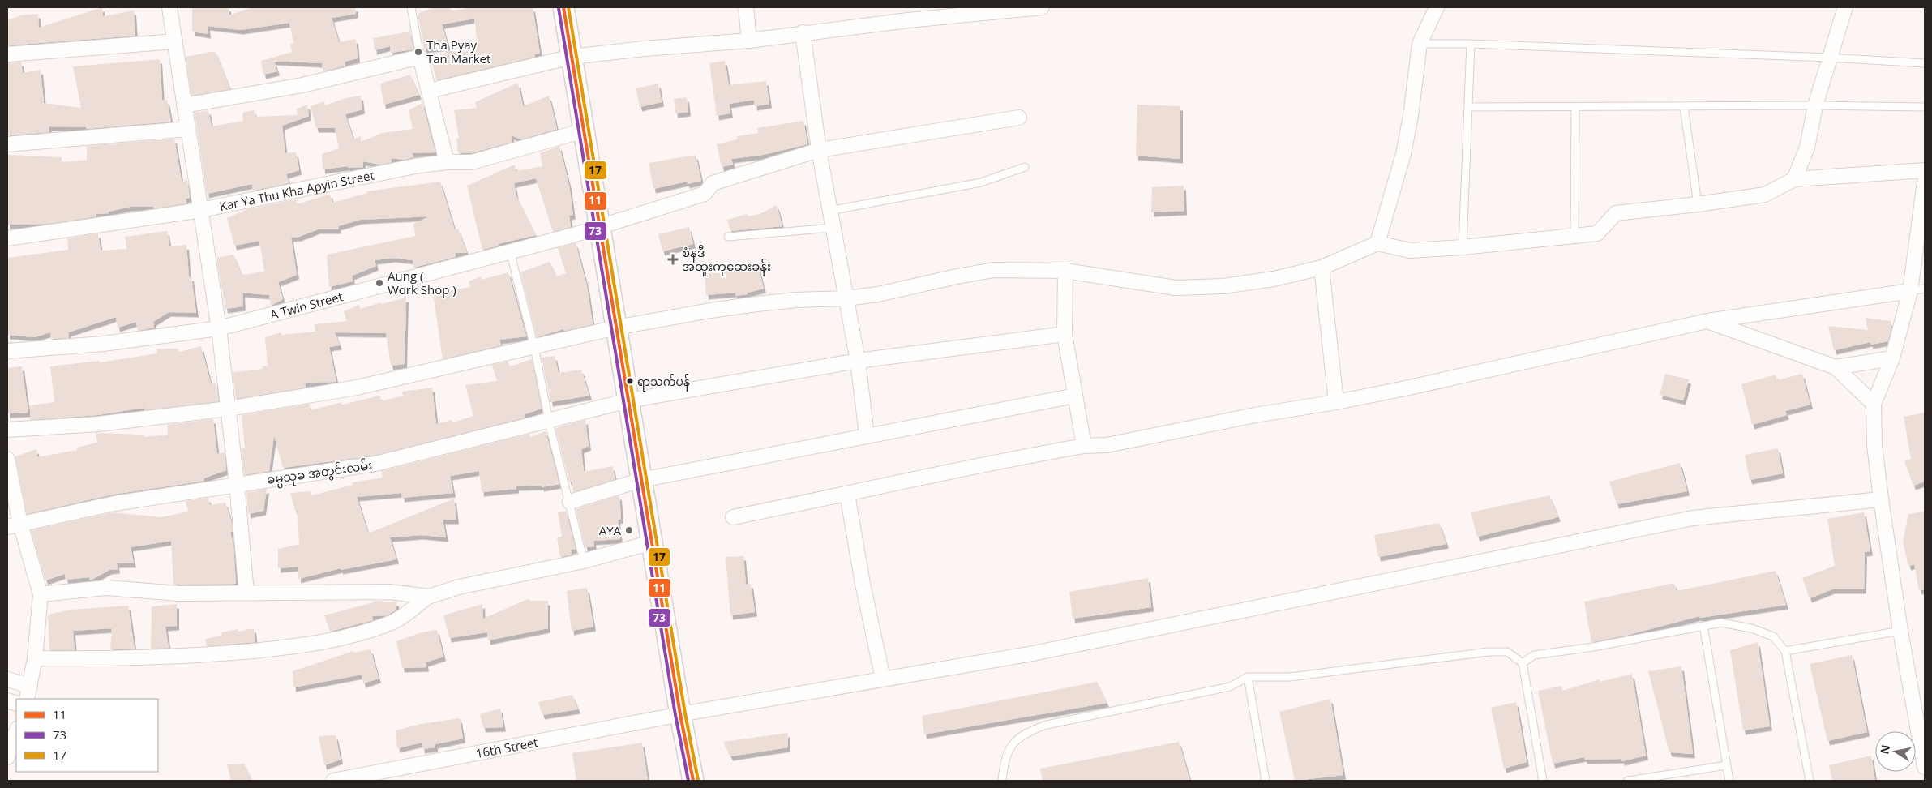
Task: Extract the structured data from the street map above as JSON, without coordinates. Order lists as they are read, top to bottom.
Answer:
{
  "streets": {
    "street": [
      "Kar Ya Thu Kha Apyin Street",
      "A Twin Street",
      "ဓမ္မသုခ အတွင်းလမ်း",
      "16th Street"
    ]
  },
  "places": {
    "other": [
      "Tha Pyay Tan Market",
      "Aung ( Work Shop )",
      "ရာသက်ပန်",
      "AYA"
    ],
    "health": ["စံနဒီ အထူးကုဆေးခန်း"]
  },
  "lines": ["transit line 11", "transit line 17", "transit line 73"],
  "legend": ["11", "73", "17"],
  "north": "left"
}
